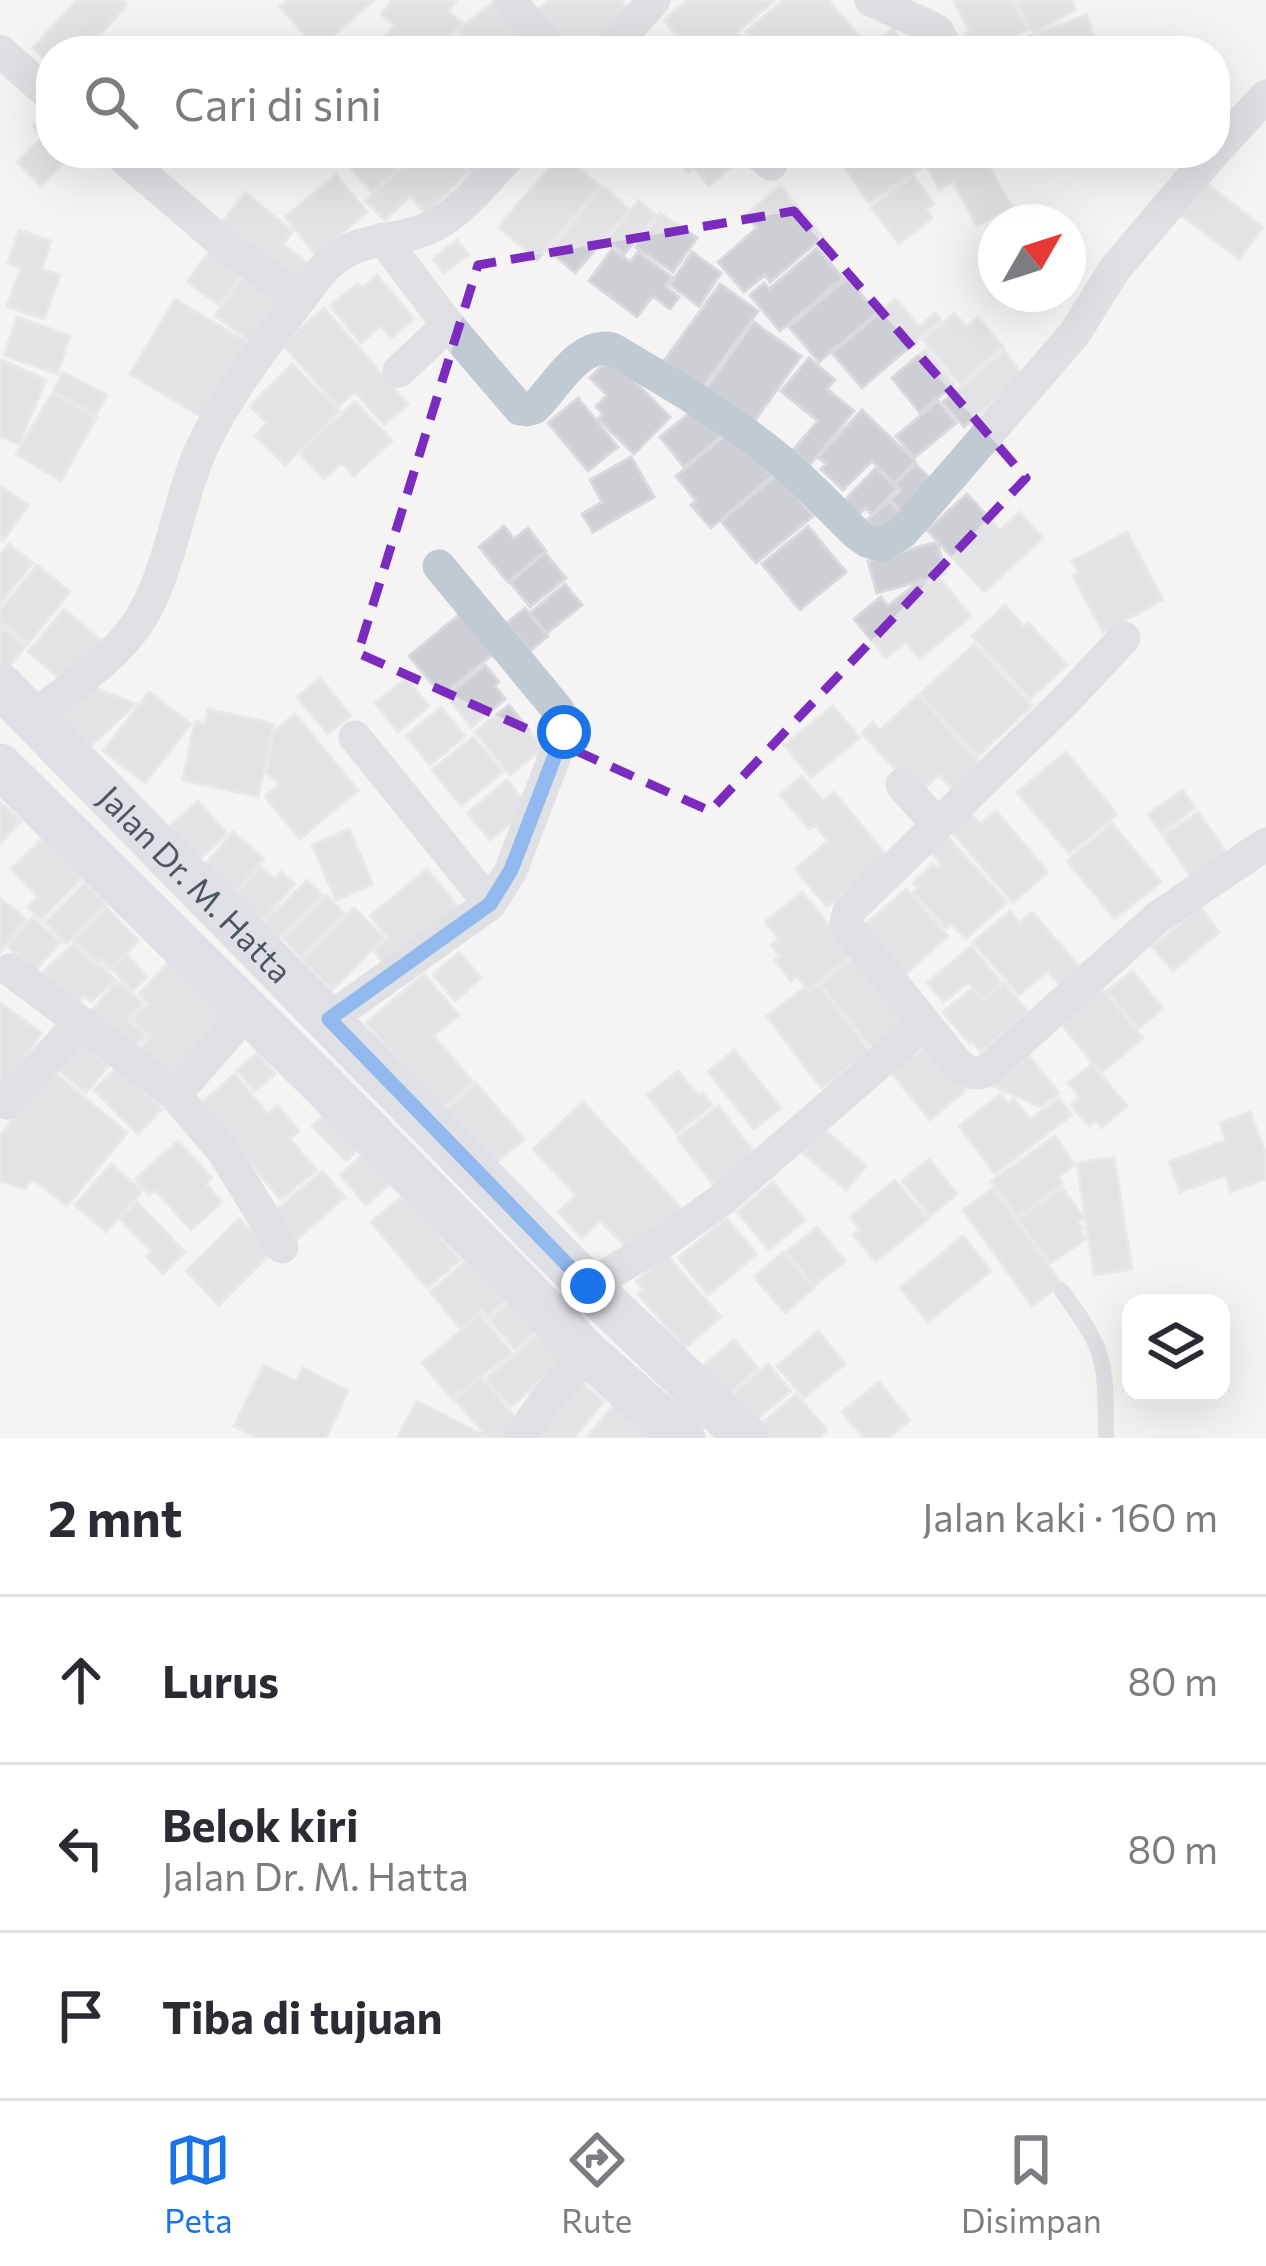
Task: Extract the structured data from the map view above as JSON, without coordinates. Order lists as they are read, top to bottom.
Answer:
{
  "streets": {
    "main road": ["Jalan Dr. M. Hatta"]
  },
  "north": "top right",
  "page": {
    "search": "Cari di sini",
    "heading": ["2 mnt", "Jalan kaki · 160 m"],
    "list": [
      ["Lurus", "80 m"],
      ["Belok kiri", "Jalan Dr. M. Hatta", "80 m"],
      "Tiba di tujuan"
    ],
    "nav": ["Peta", "Rute", "Disimpan"]
  }
}
